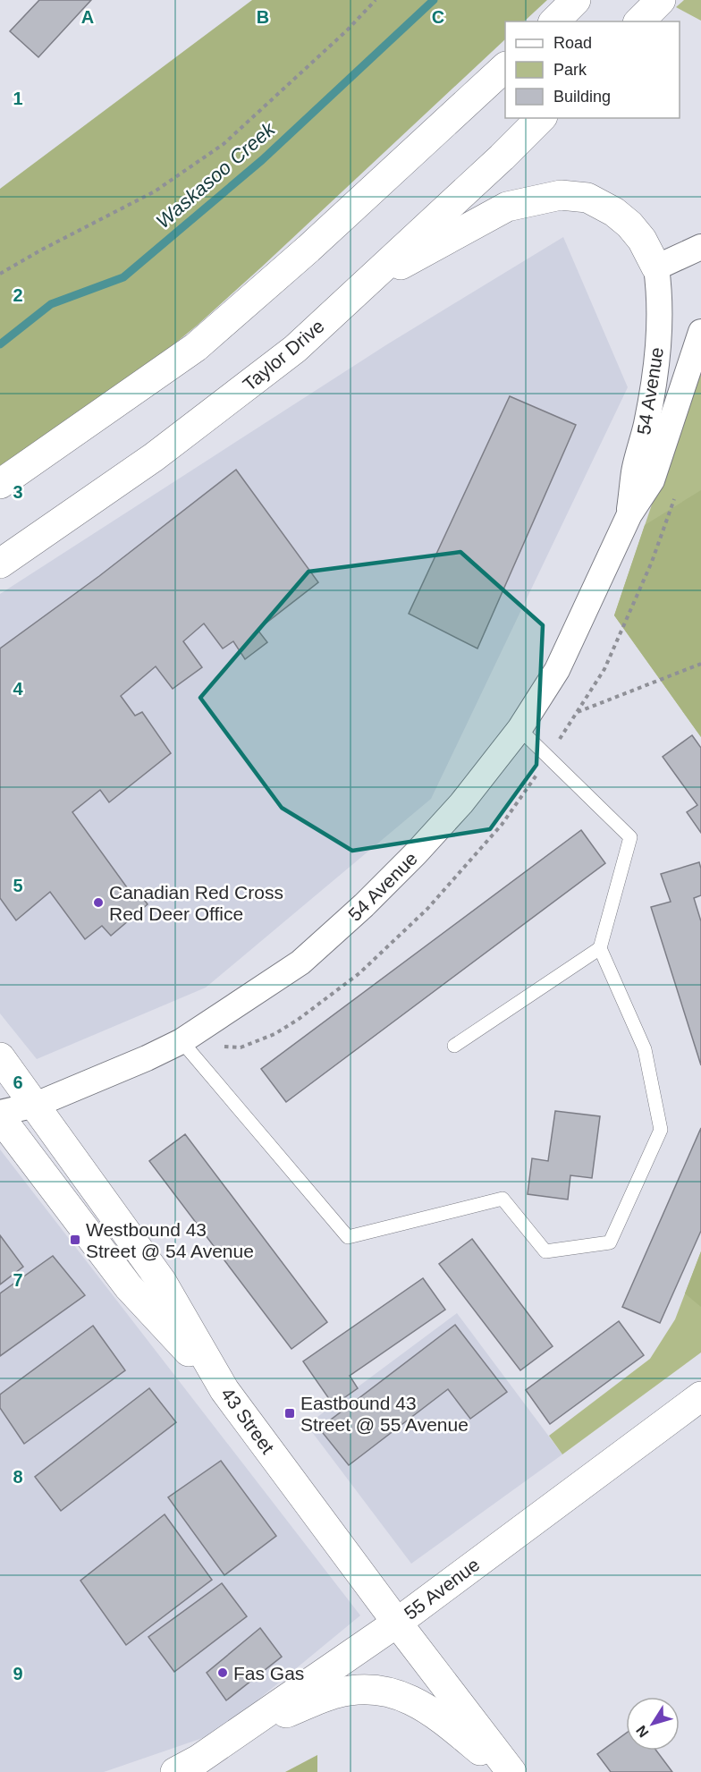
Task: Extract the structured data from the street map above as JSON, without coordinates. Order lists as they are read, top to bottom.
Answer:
{
  "streets": {
    "street": [
      "Taylor Drive",
      "54 Avenue",
      "43 Street",
      "55 Avenue"
    ]
  },
  "crossings": [
    ["54 Avenue", "43 Street"],
    ["43 Street", "55 Avenue"]
  ],
  "water": ["Waskasoo Creek"],
  "places": {
    "other": ["Canadian Red Cross Red Deer Office", "Fas Gas"],
    "transit": ["Westbound 43 Street @ 54 Avenue", "Eastbound 43 Street @ 55 Avenue"]
  },
  "legend": ["Road", "Park", "Building"],
  "north": "bottom left",
  "grid": {
    "columns": ["A", "B", "C"],
    "rows": [
      "1",
      "2",
      "3",
      "4",
      "5",
      "6",
      "7",
      "8",
      "9"
    ]
  }
}
